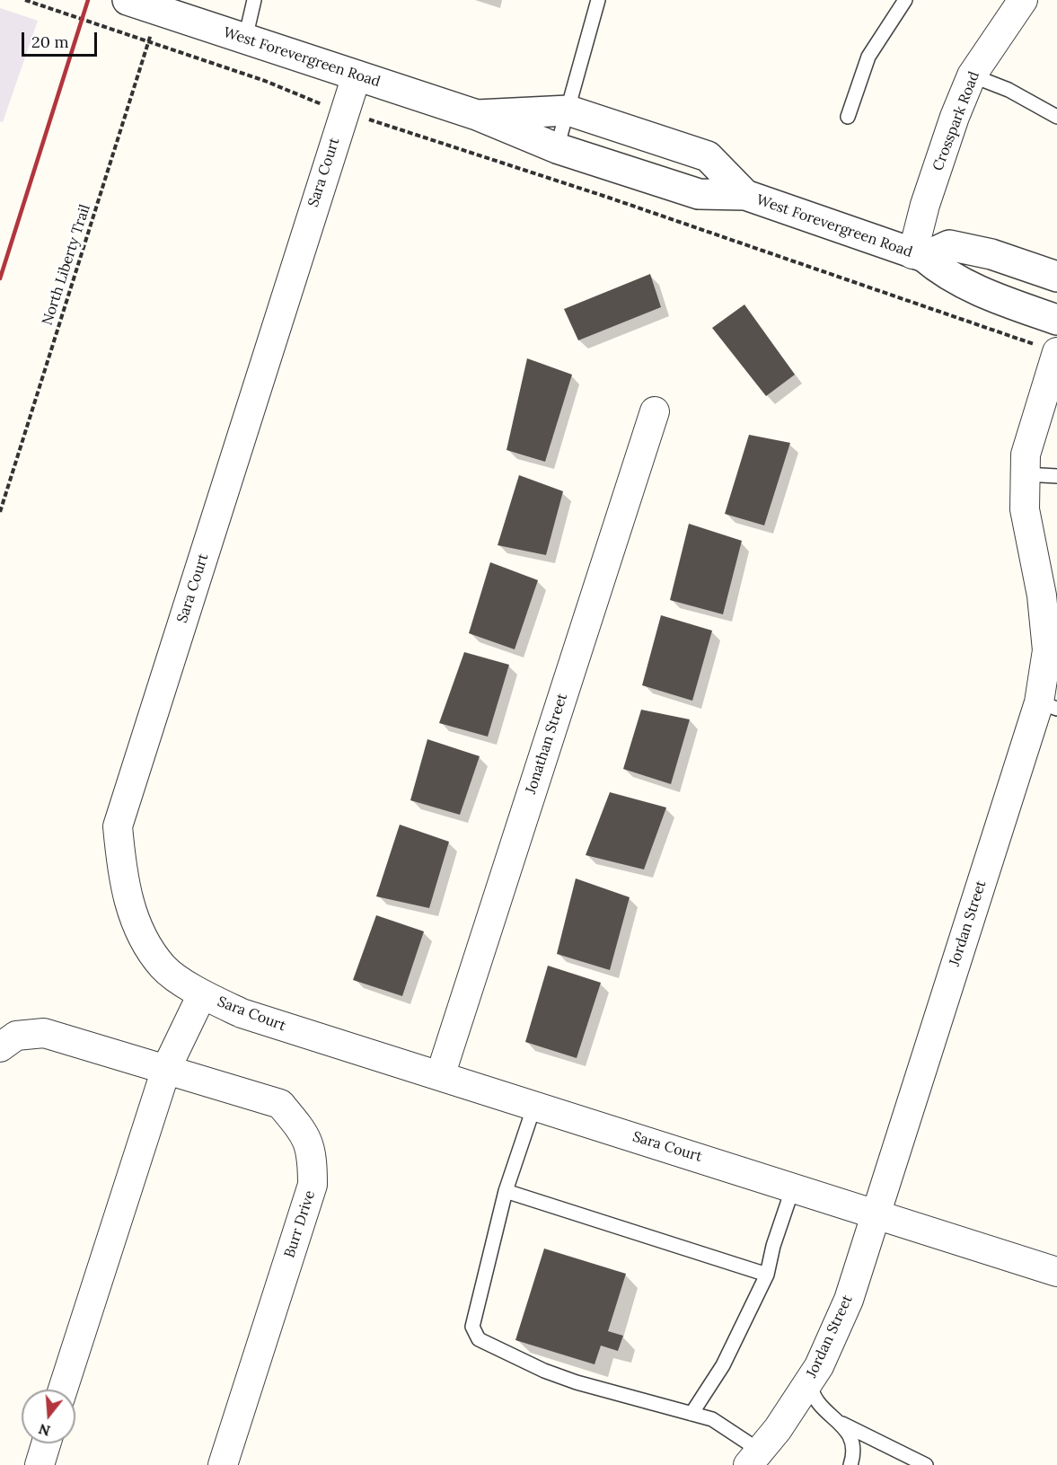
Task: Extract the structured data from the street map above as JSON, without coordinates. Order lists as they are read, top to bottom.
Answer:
{
  "streets": {
    "street": [
      "West Forevergreen Road",
      "Crosspark Road",
      "Sara Court",
      "Jonathan Street",
      "Jordan Street",
      "Burr Drive"
    ],
    "path": ["North Liberty Trail"]
  },
  "crossings": [
    ["West Forevergreen Road", "Crosspark Road"],
    ["West Forevergreen Road", "Sara Court"],
    ["Sara Court", "Jonathan Street"],
    ["Sara Court", "Jordan Street"]
  ],
  "scale_bar": "20 m",
  "north": "bottom"
}
